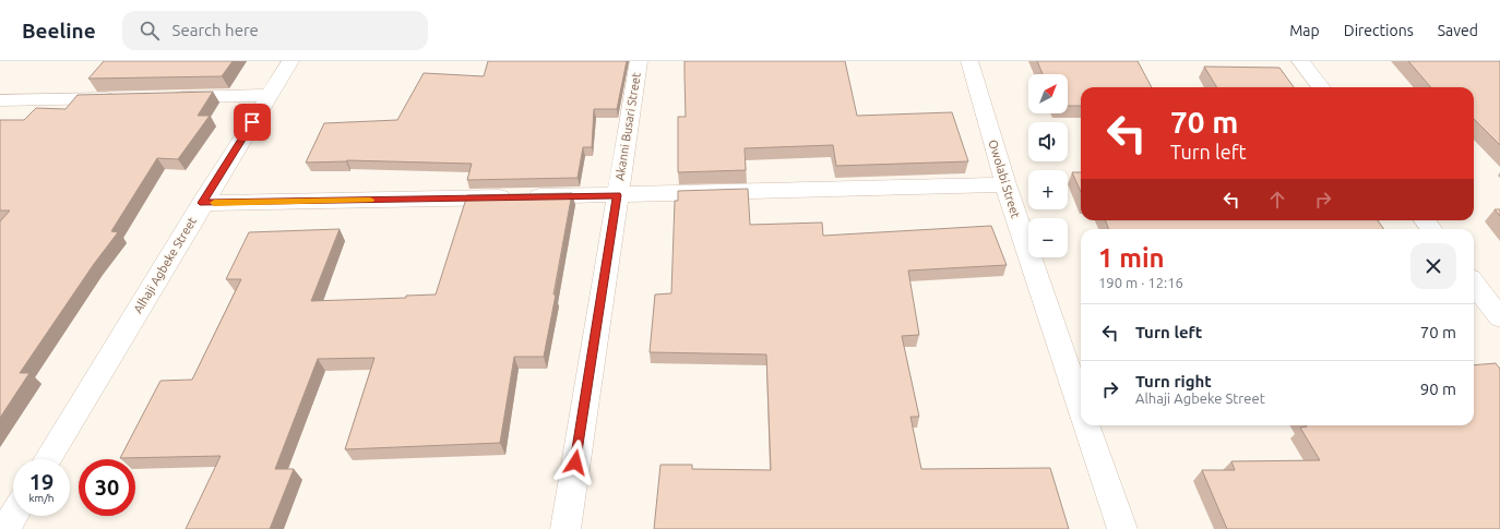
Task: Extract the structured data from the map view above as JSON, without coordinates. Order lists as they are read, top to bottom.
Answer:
{
  "streets": {
    "street": ["Akanni Busari Street", "Owolabi Street", "Alhaji Agbeke Street"]
  },
  "north": "top right",
  "page": {
    "header": "Beeline",
    "search": "Search here",
    "nav": ["Map", "Directions", "Saved"],
    "map_buttons": ["+", "−"],
    "turn": ["70 m", "Turn left"],
    "heading": ["1 min", "190 m · 12:16"],
    "list": [
      {
        "name": "Turn left",
        "value": "70 m"
      },
      {
        "name": "Turn right",
        "note": "Alhaji Agbeke Street",
        "value": "90 m"
      }
    ],
    "speed": "19 km/h",
    "limit": "30"
  }
}
